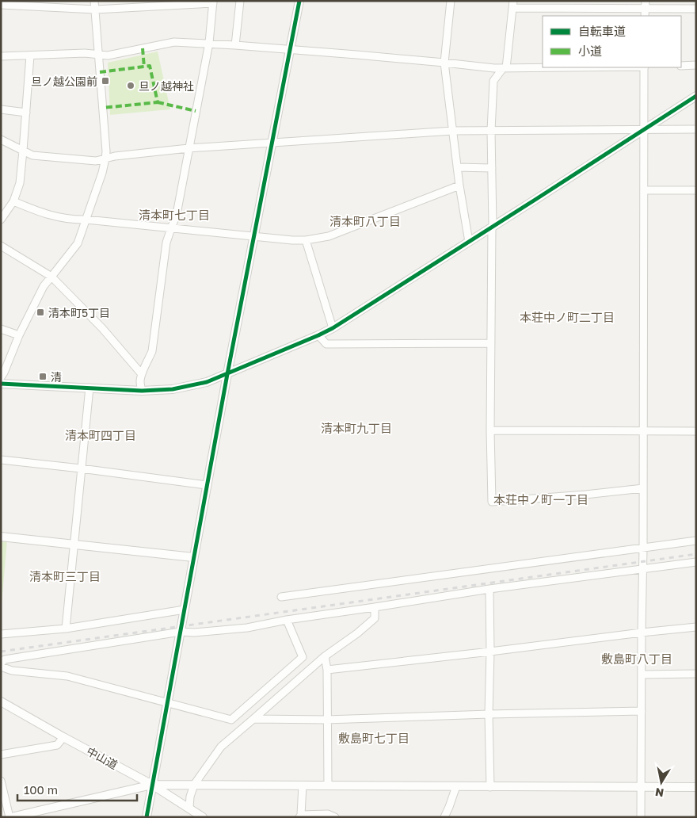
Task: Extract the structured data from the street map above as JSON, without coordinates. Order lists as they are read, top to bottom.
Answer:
{
  "streets": {
    "street": ["中山道"]
  },
  "districts": [
    "清本町七丁目",
    "清本町八丁目",
    "本荘中ノ町二丁目",
    "清本町九丁目",
    "清本町四丁目",
    "本荘中ノ町一丁目",
    "清本町三丁目",
    "敷島町八丁目",
    "敷島町七丁目"
  ],
  "places": {
    "transit": ["旦ノ越公園前", "清本町5丁目", "清"],
    "other": ["旦ノ越神社"]
  },
  "legend": ["自転車道", "小道"],
  "scale_bar": "100 m",
  "north": "bottom"
}
